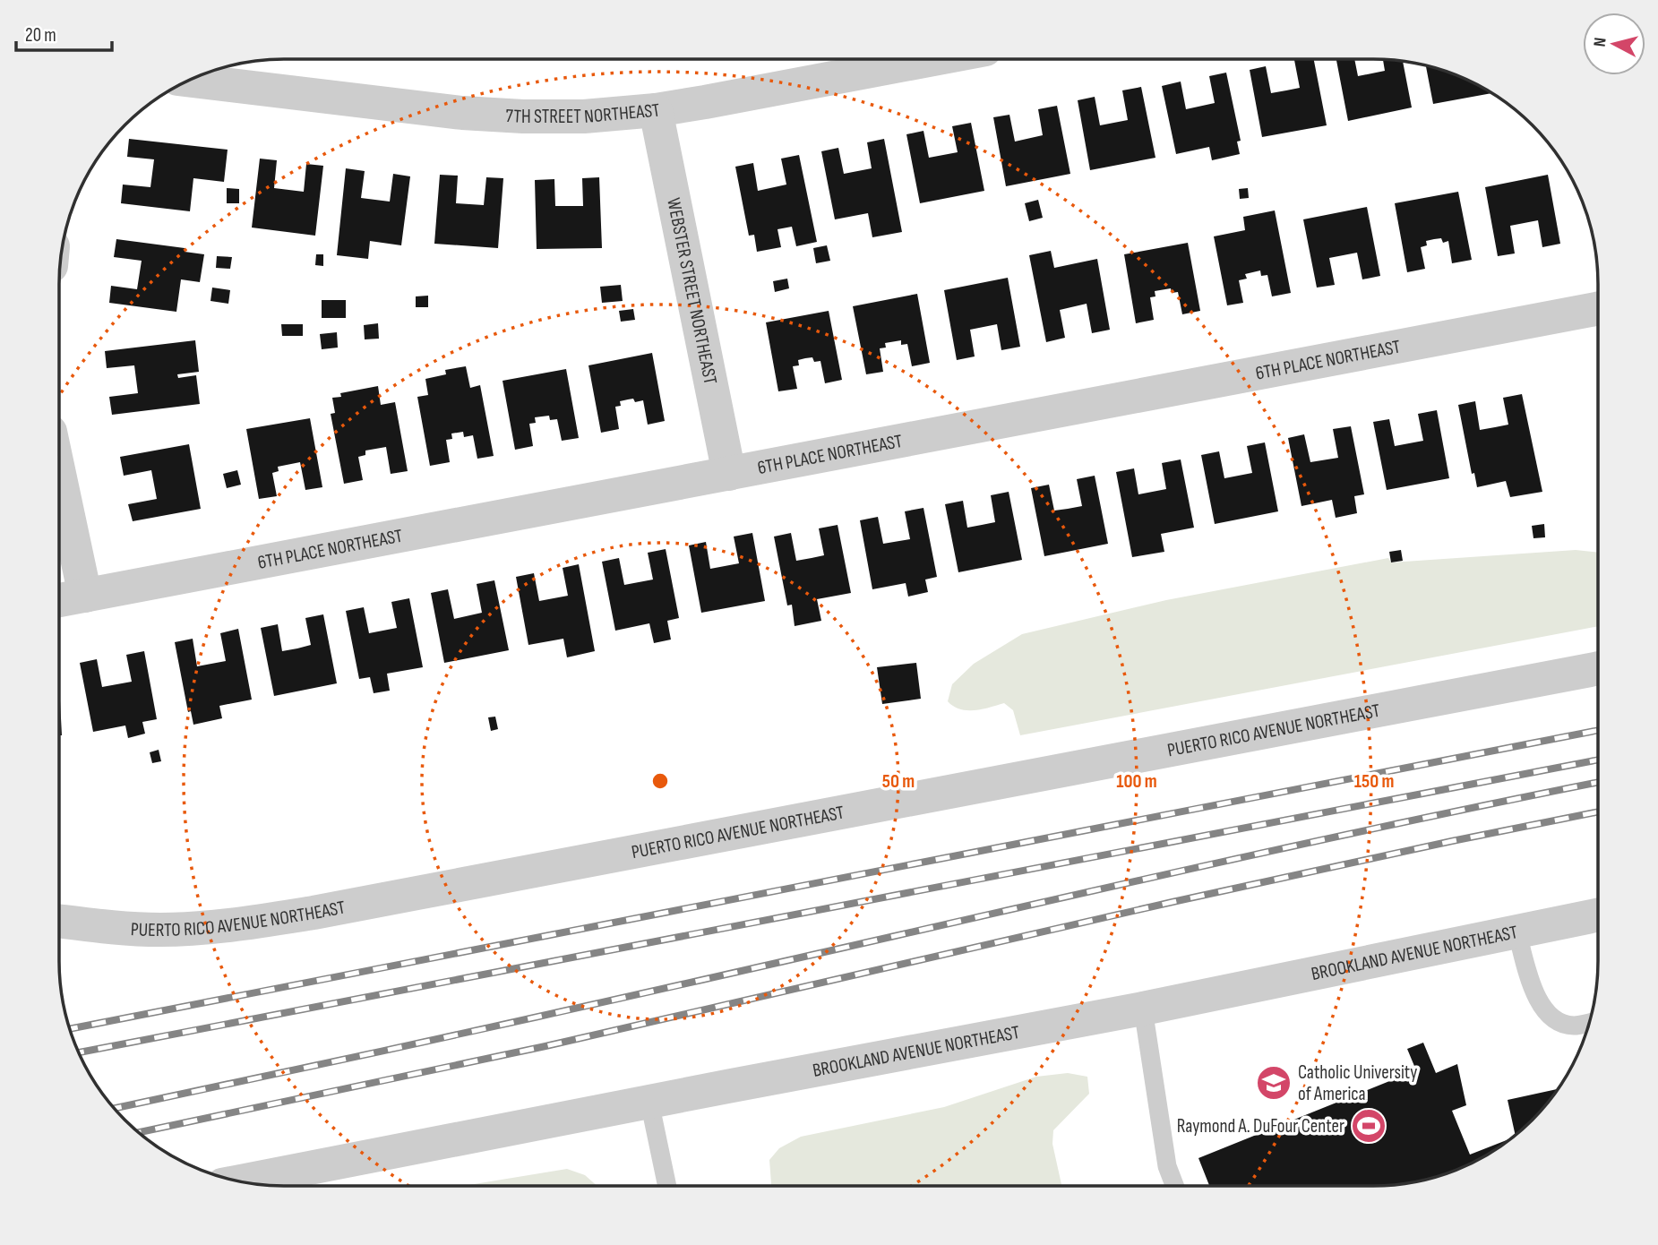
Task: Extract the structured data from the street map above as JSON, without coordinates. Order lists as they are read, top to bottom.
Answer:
{
  "streets": {
    "street": [
      "7TH STREET NORTHEAST",
      "WEBSTER STREET NORTHEAST",
      "6TH PLACE NORTHEAST",
      "PUERTO RICO AVENUE NORTHEAST",
      "BROOKLAND AVENUE NORTHEAST"
    ]
  },
  "crossings": [
    ["7TH STREET NORTHEAST", "WEBSTER STREET NORTHEAST"],
    ["WEBSTER STREET NORTHEAST", "6TH PLACE NORTHEAST"]
  ],
  "places": {
    "school or university": ["Catholic University of America"],
    "sports": ["Raymond A. DuFour Center"]
  },
  "scale_bar": "20 m",
  "north": "left",
  "rings": ["50 m", "100 m", "150 m"]
}
